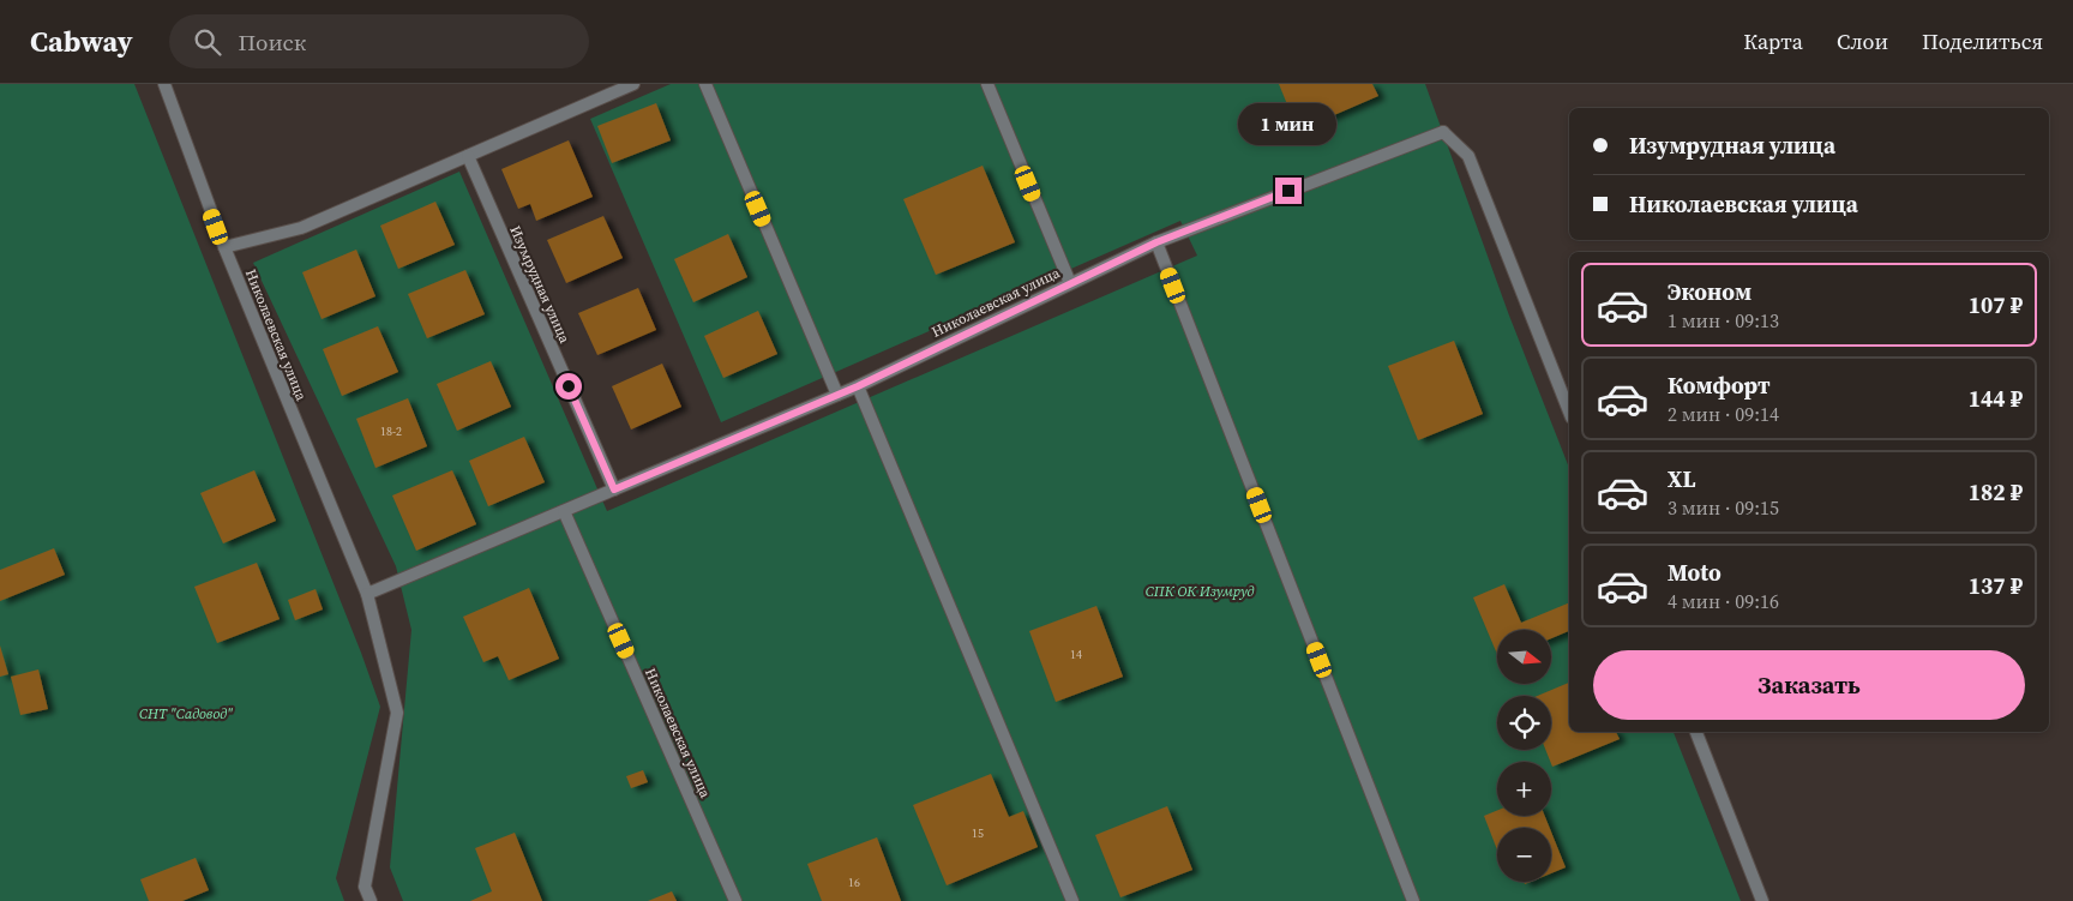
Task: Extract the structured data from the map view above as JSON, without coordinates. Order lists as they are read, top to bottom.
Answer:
{
  "streets": {
    "street": ["Изумрудная улица", "Николаевская улица"]
  },
  "crossings": [
    ["Изумрудная улица", "Николаевская улица"]
  ],
  "parks": ["СПК ОК Изумруд", "СНТ \"Садовод\""],
  "house_numbers": [
    "18-2",
    "14",
    "15",
    "16"
  ],
  "north": "right",
  "page": {
    "header": "Cabway",
    "search": "Поиск",
    "nav": ["Карта", "Слои", "Поделиться"],
    "bubble": "1 мин",
    "banner": ["Изумрудная улица", "Николаевская улица"],
    "list": [
      {
        "name": "Эконом",
        "note": "1 мин · 09:13",
        "value": "107 ₽"
      },
      {
        "name": "Комфорт",
        "note": "2 мин · 09:14",
        "value": "144 ₽"
      },
      {
        "name": "XL",
        "note": "3 мин · 09:15",
        "value": "182 ₽"
      },
      {
        "name": "Moto",
        "note": "4 мин · 09:16",
        "value": "137 ₽"
      }
    ],
    "map_buttons": ["+", "−"],
    "buttons": "Заказать"
  }
}
